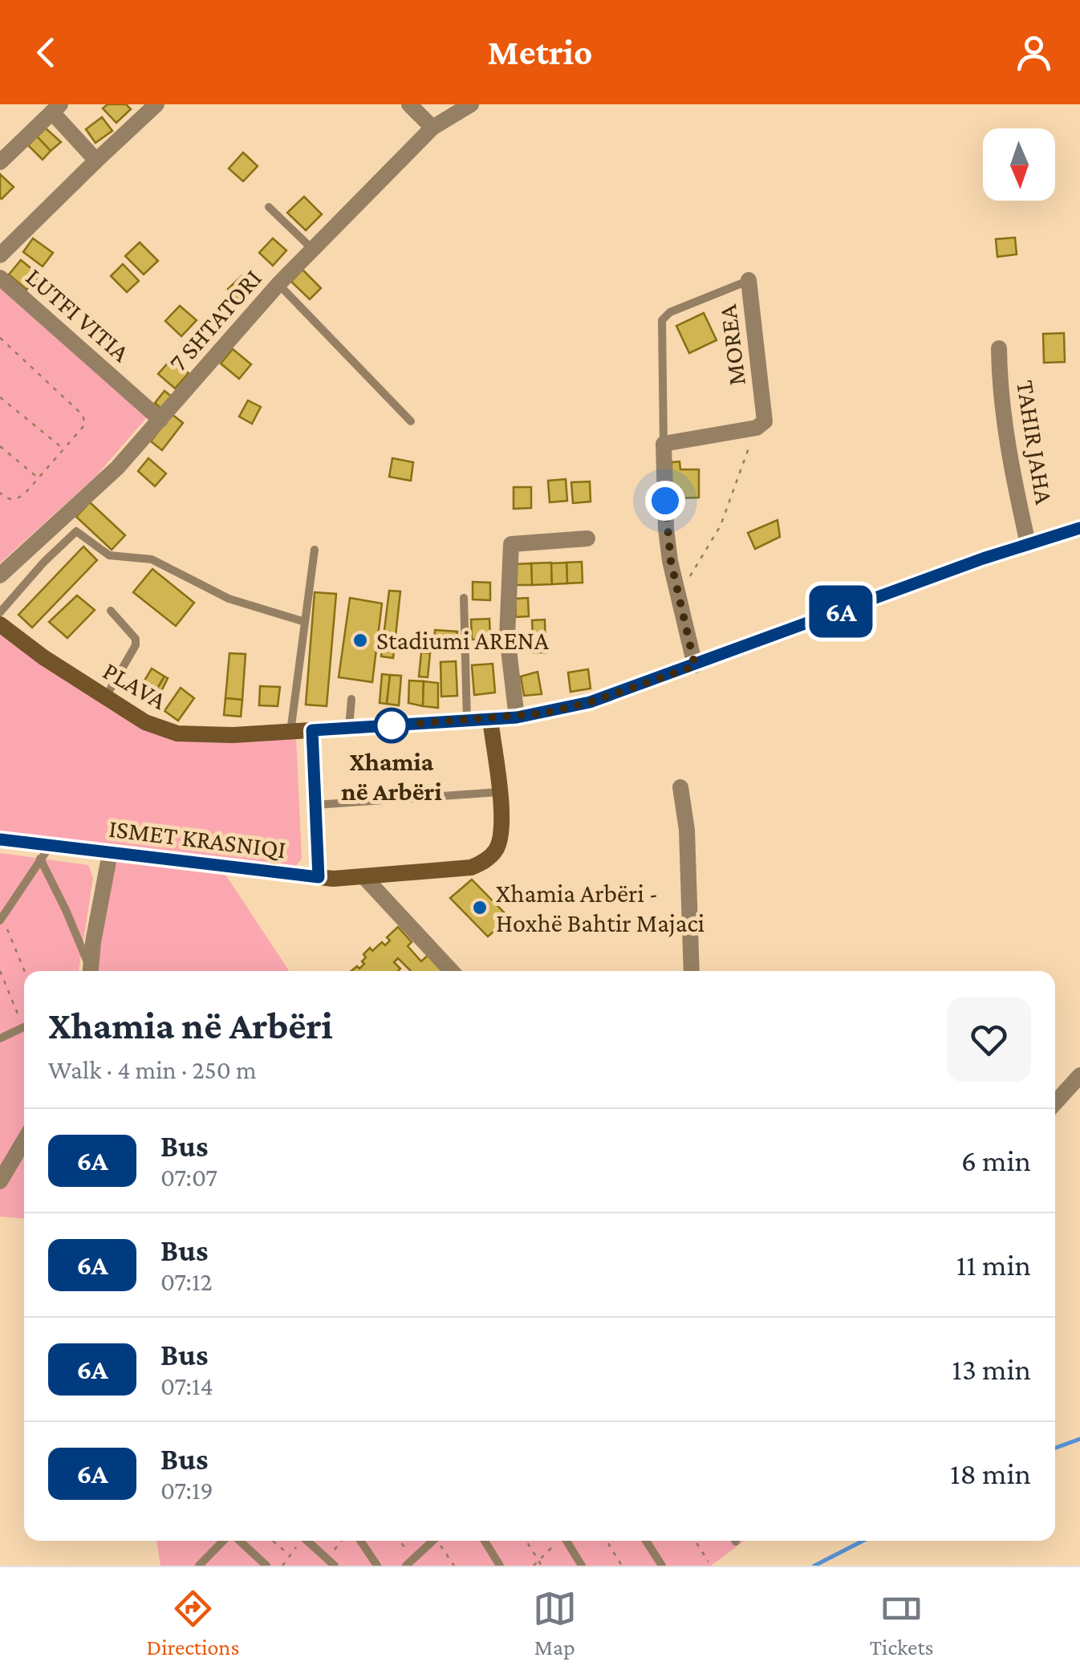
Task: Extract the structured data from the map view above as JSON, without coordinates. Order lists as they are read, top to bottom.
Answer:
{
  "streets": {
    "street": [
      "LUTFI VITIA",
      "7 SHTATORI",
      "MOREA",
      "TAHIR JAHA",
      "PLAVA",
      "ISMET KRASNIQI"
    ]
  },
  "crossings": [
    ["LUTFI VITIA", "7 SHTATORI"],
    ["MOREA", "PLAVA"],
    ["TAHIR JAHA", "PLAVA"],
    ["PLAVA", "ISMET KRASNIQI"]
  ],
  "places": ["Stadiumi ARENA", "Xhamia në Arbëri", "Xhamia Arbëri - Hoxhë Bahtir Majaci"],
  "lines": ["bus line 6A"],
  "north": "bottom",
  "page": {
    "header": "Metrio",
    "on_map": "6A",
    "heading": ["Xhamia në Arbëri", "Walk · 4 min · 250 m"],
    "list": [
      {
        "mark": "6A",
        "name": "Bus",
        "note": "07:07",
        "value": "6 min"
      },
      {
        "mark": "6A",
        "name": "Bus",
        "note": "07:12",
        "value": "11 min"
      },
      {
        "mark": "6A",
        "name": "Bus",
        "note": "07:14",
        "value": "13 min"
      },
      {
        "mark": "6A",
        "name": "Bus",
        "note": "07:19",
        "value": "18 min"
      }
    ],
    "tabs": ["Directions", "Map", "Tickets"]
  }
}
